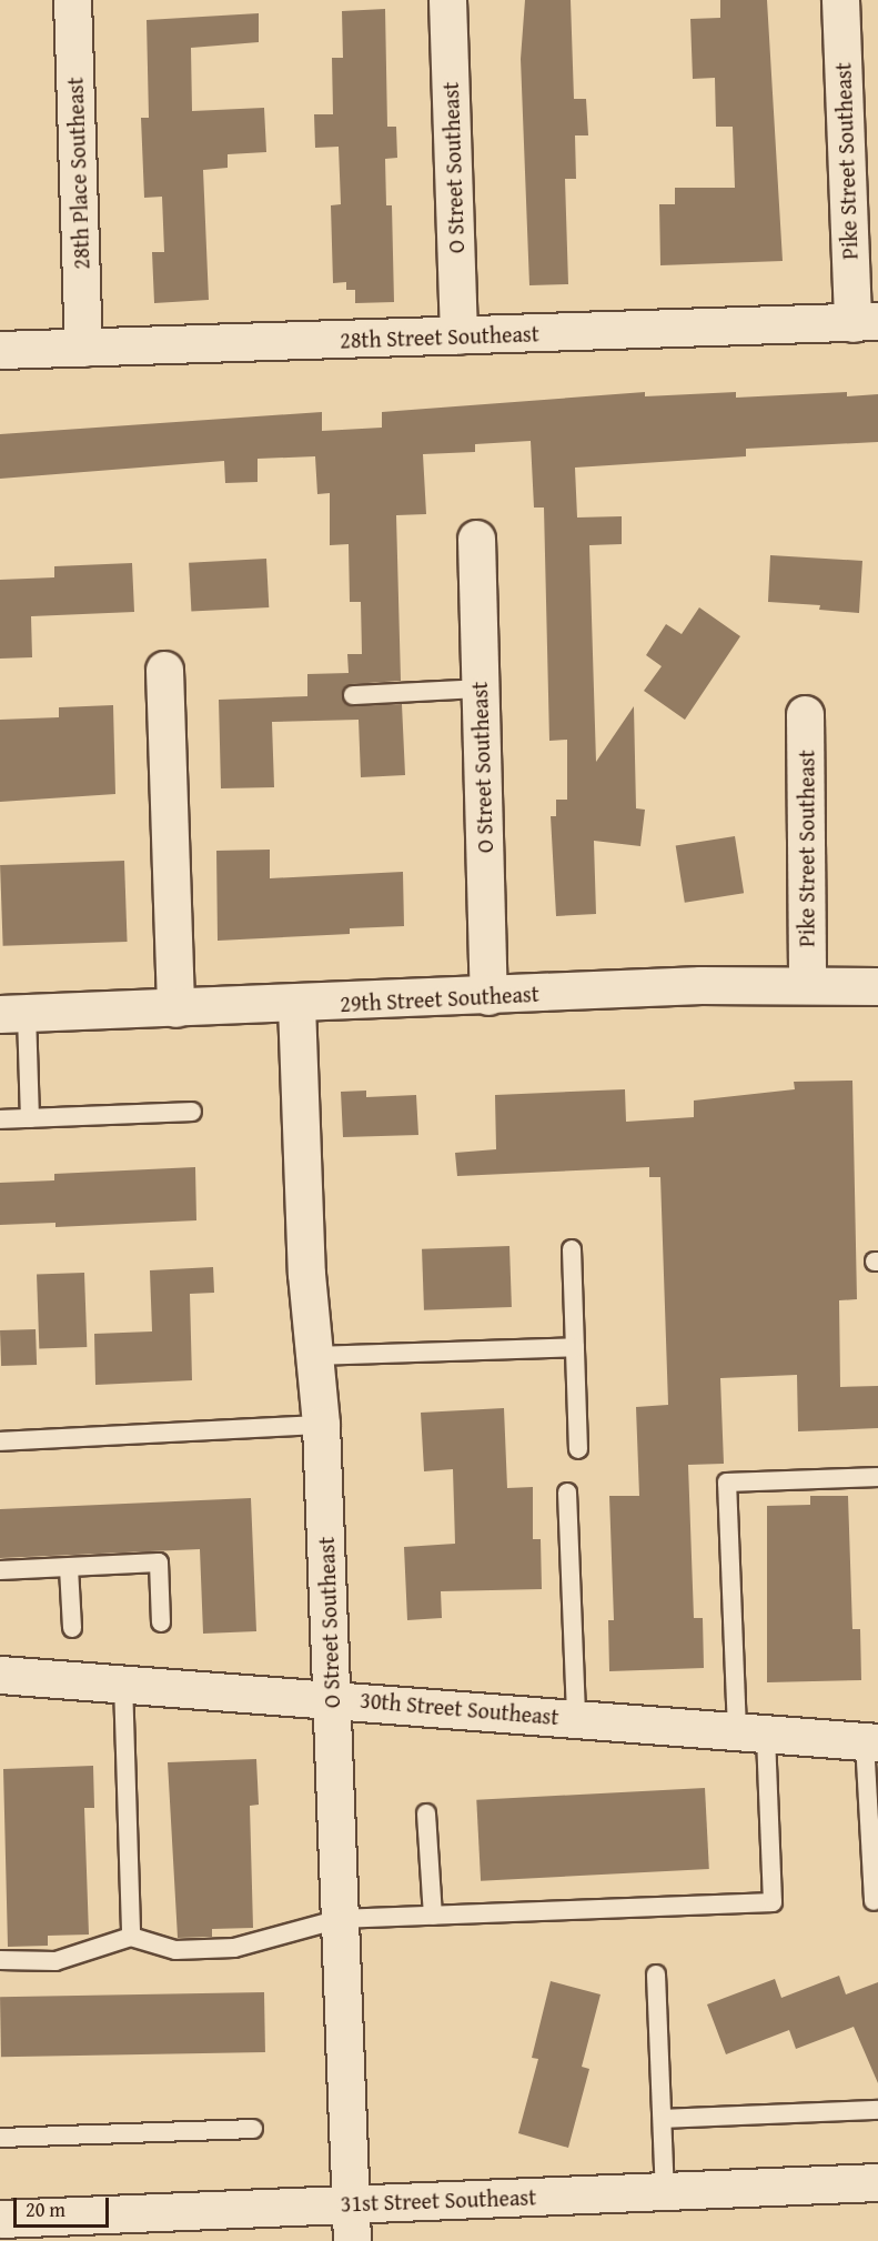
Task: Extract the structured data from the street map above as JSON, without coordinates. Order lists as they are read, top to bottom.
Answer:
{
  "streets": {
    "street": [
      "Pike Street Southeast",
      "O Street Southeast",
      "28th Place Southeast",
      "28th Street Southeast",
      "29th Street Southeast",
      "30th Street Southeast",
      "31st Street Southeast"
    ]
  },
  "crossings": [
    ["Pike Street Southeast", "28th Street Southeast"],
    ["Pike Street Southeast", "29th Street Southeast"],
    ["O Street Southeast", "28th Street Southeast"],
    ["O Street Southeast", "29th Street Southeast"],
    ["O Street Southeast", "30th Street Southeast"],
    ["O Street Southeast", "31st Street Southeast"],
    ["28th Place Southeast", "28th Street Southeast"]
  ],
  "scale_bar": "20 m"
}
